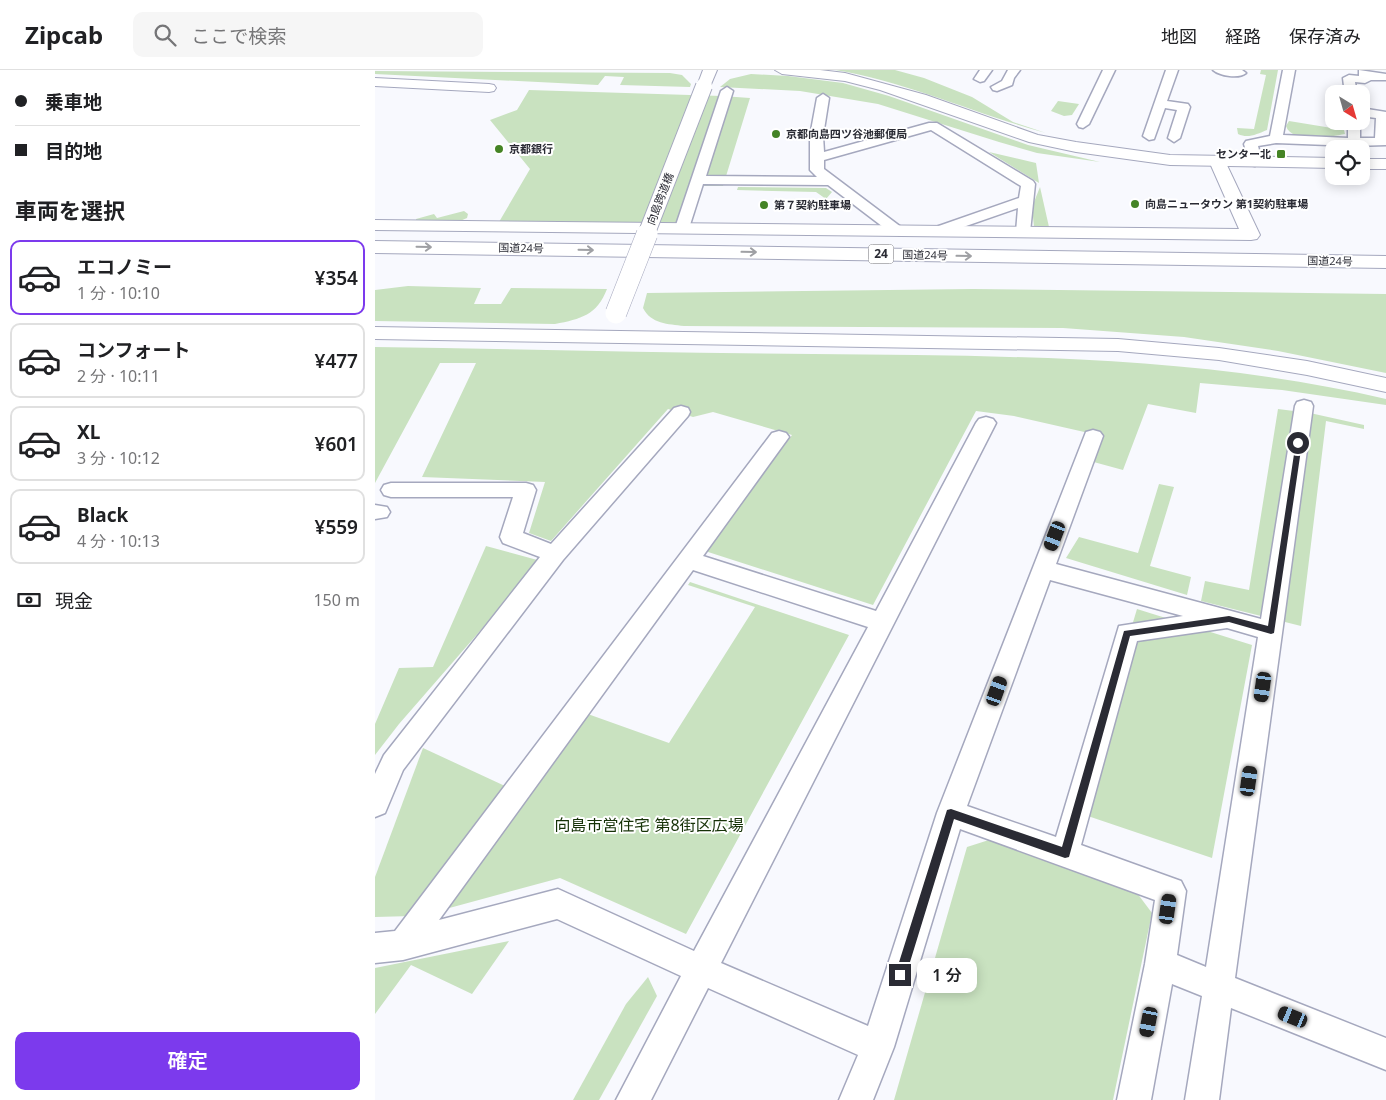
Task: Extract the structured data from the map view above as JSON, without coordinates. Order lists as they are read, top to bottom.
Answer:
{
  "streets": {
    "main road": ["向島跨道橋", "国道24号", "24"]
  },
  "crossings": [
    ["国道24号", "24"]
  ],
  "parks": ["向島市営住宅 第8街区広場"],
  "places": {
    "other": [
      "京都向島四ツ谷池郵便局",
      "京都銀行",
      "向島ニュータウン 第1契約駐車場",
      "第７契約駐車場"
    ],
    "transit": ["センター北"]
  },
  "north": "bottom right",
  "page": {
    "header": "Zipcab",
    "search": "ここで検索",
    "nav": ["地図", "経路", "保存済み"],
    "banner": ["乗車地", "目的地"],
    "heading": "車両を選択",
    "list": [
      {
        "name": "エコノミー",
        "note": "1 分 · 10:10",
        "value": "¥354"
      },
      {
        "name": "コンフォート",
        "note": "2 分 · 10:11",
        "value": "¥477"
      },
      {
        "name": "XL",
        "note": "3 分 · 10:12",
        "value": "¥601"
      },
      {
        "name": "Black",
        "note": "4 分 · 10:13",
        "value": "¥559"
      }
    ],
    "pay": ["現金", "150 m"],
    "bubble": "1 分",
    "buttons": "確定"
  }
}
